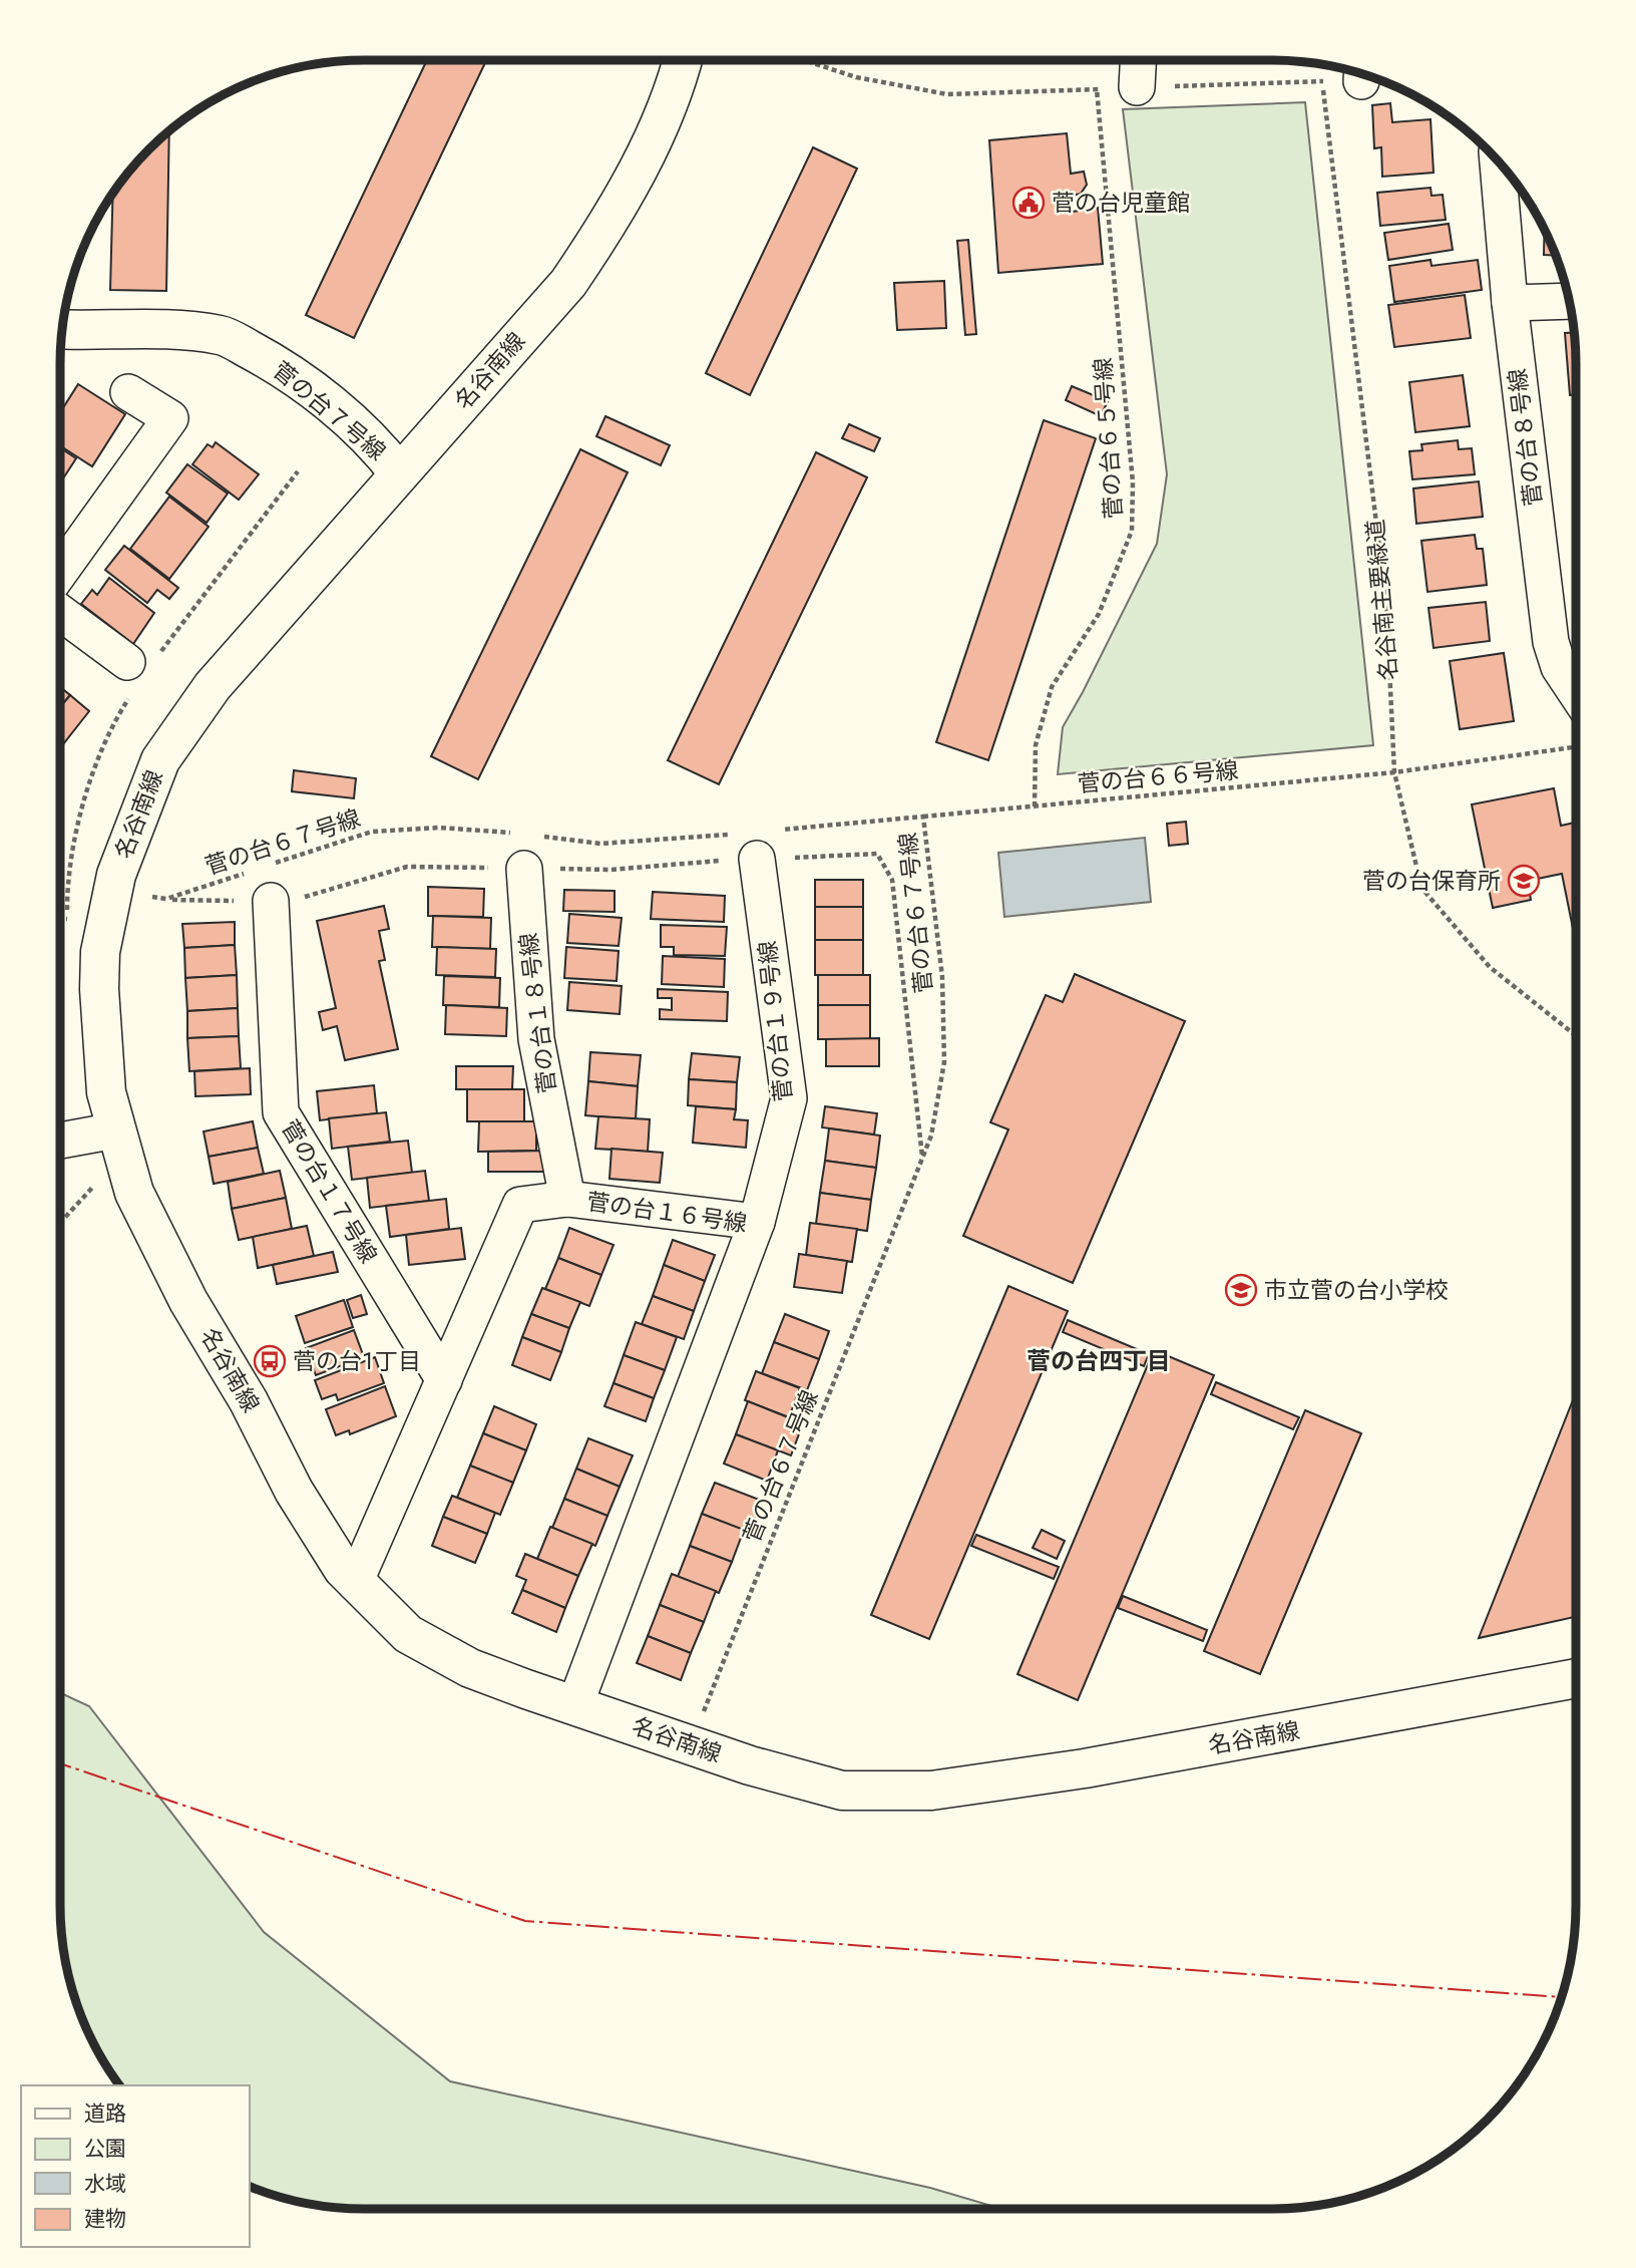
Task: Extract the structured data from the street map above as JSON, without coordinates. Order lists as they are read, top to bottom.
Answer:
{
  "streets": {
    "street": [
      "名谷南線",
      "菅の台７号線",
      "菅の台８号線",
      "菅の台１８号線",
      "菅の台１９号線",
      "菅の台１７号線",
      "菅の台１６号線"
    ],
    "path": [
      "菅の台６５号線",
      "名谷南主要緑道",
      "菅の台６６号線",
      "菅の台６７号線"
    ]
  },
  "crossings": [
    ["名谷南線", "菅の台７号線"],
    ["名谷南線", "菅の台１６号線"],
    ["菅の台６５号線", "菅の台６６号線"],
    ["名谷南主要緑道", "菅の台６６号線"],
    ["菅の台６６号線", "菅の台６７号線"],
    ["菅の台１８号線", "菅の台１６号線"],
    ["菅の台１９号線", "菅の台１６号線"],
    ["菅の台１７号線", "菅の台１６号線"]
  ],
  "districts": ["菅の台四丁目"],
  "places": {
    "public building": ["菅の台児童館"],
    "school or university": ["菅の台保育所", "市立菅の台小学校"],
    "bus stop": ["菅の台1丁目"]
  },
  "legend": [
    "道路",
    "公園",
    "水域",
    "建物"
  ]
}
